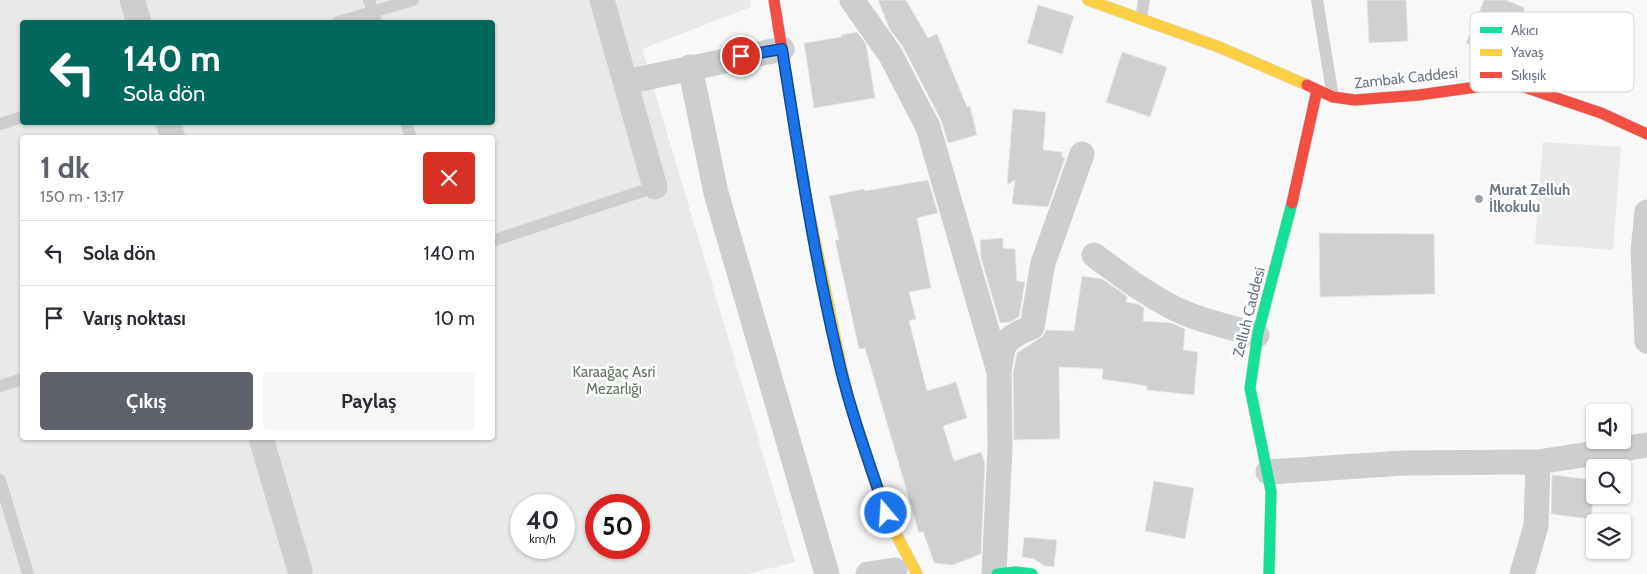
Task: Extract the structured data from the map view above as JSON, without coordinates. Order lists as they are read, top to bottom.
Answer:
{
  "streets": {
    "street": ["Zambak Caddesi", "Zelluh Caddesi"]
  },
  "crossings": [
    ["Zambak Caddesi", "Zelluh Caddesi"]
  ],
  "parks": ["Karaağaç Asri Mezarlığı"],
  "places": ["Murat Zelluh İlkokulu"],
  "legend": ["Akıcı", "Yavaş", "Sıkışık"],
  "page": {
    "turn": ["140 m", "Sola dön"],
    "heading": ["1 dk", "150 m · 13:17"],
    "list": [
      {
        "name": "Sola dön",
        "value": "140 m"
      },
      {
        "name": "Varış noktası",
        "value": "10 m"
      }
    ],
    "buttons": ["Çıkış", "Paylaş"],
    "speed": "40 km/h",
    "limit": "50"
  }
}
